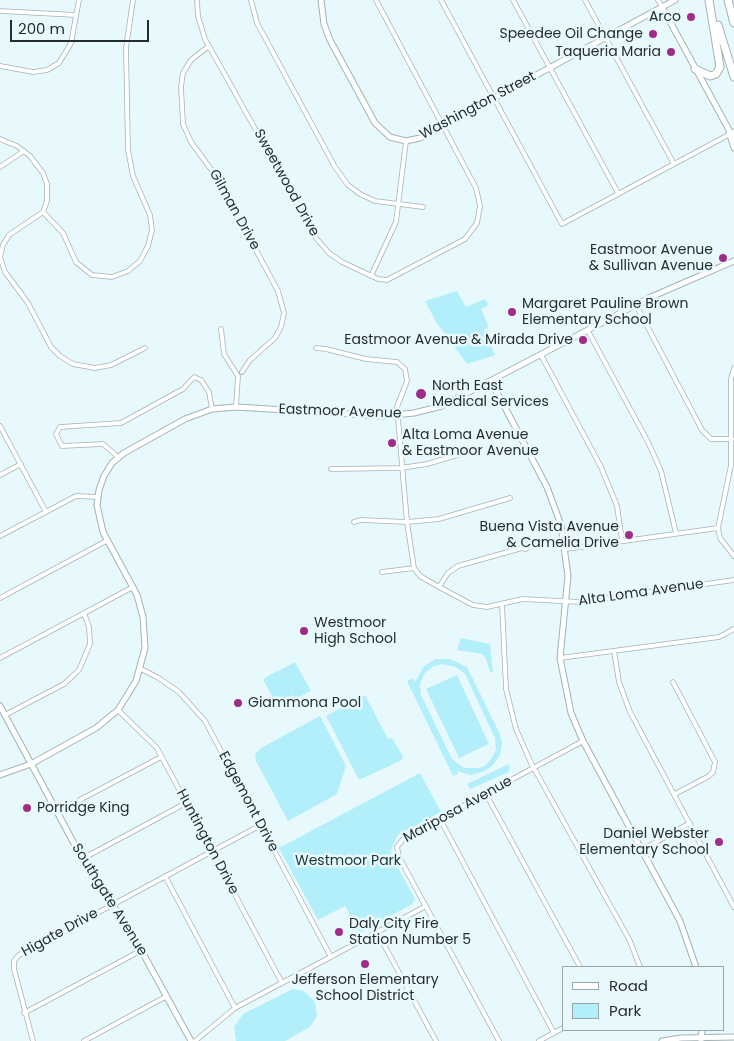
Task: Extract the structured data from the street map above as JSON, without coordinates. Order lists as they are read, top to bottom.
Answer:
{
  "streets": {
    "street": [
      "Washington Street",
      "Sweetwood Drive",
      "Gilman Drive",
      "Eastmoor Avenue",
      "Alta Loma Avenue",
      "Edgemont Drive",
      "Mariposa Avenue",
      "Huntington Drive",
      "Southgate Avenue",
      "Higate Drive"
    ]
  },
  "crossings": [
    ["Washington Street", "Sweetwood Drive"],
    ["Sweetwood Drive", "Gilman Drive"],
    ["Edgemont Drive", "Higate Drive"],
    ["Huntington Drive", "Higate Drive"],
    ["Southgate Avenue", "Higate Drive"]
  ],
  "parks": ["Westmoor Park"],
  "places": [
    "Arco",
    "Speedee Oil Change",
    "Taqueria Maria",
    "Eastmoor Avenue & Sullivan Avenue",
    "Margaret Pauline Brown Elementary School",
    "Eastmoor Avenue & Mirada Drive",
    "North East Medical Services",
    "Alta Loma Avenue & Eastmoor Avenue",
    "Buena Vista Avenue & Camelia Drive",
    "Westmoor High School",
    "Giammona Pool",
    "Porridge King",
    "Daniel Webster Elementary School",
    "Daly City Fire Station Number 5",
    "Jefferson Elementary School District"
  ],
  "legend": ["Road", "Park"],
  "scale_bar": "200 m"
}
